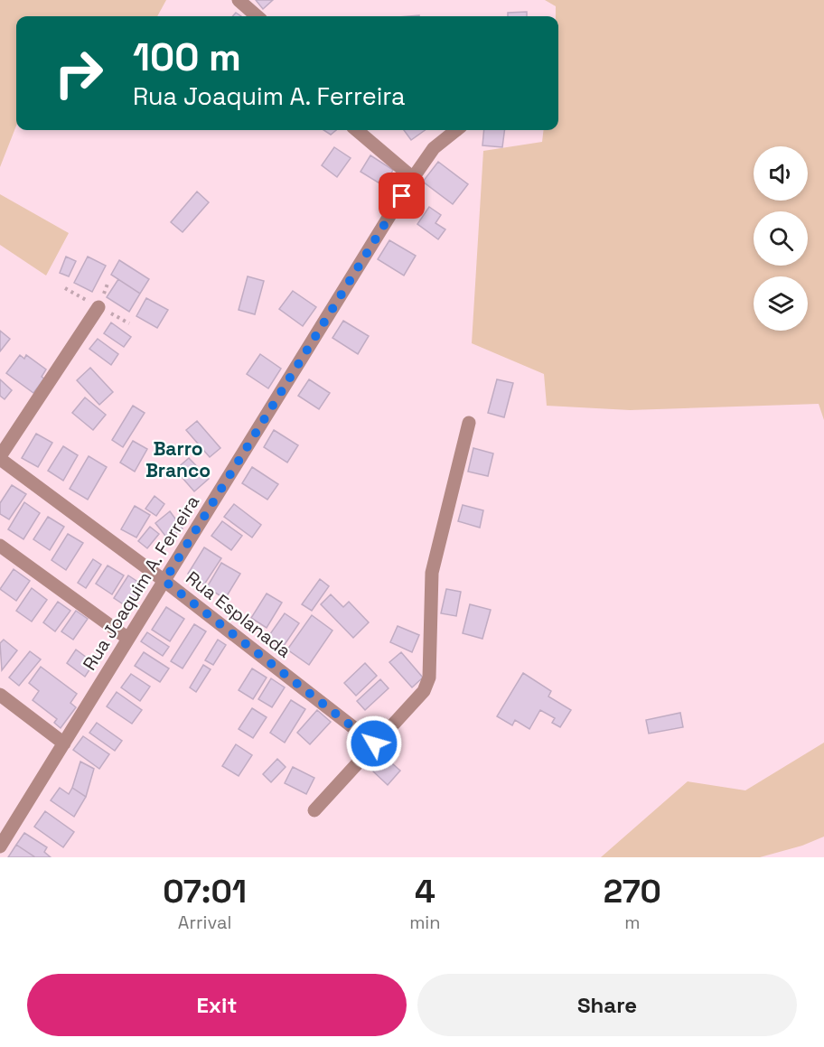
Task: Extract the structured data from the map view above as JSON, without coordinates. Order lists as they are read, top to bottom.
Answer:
{
  "streets": {
    "street": ["Rua Joaquim A. Ferreira", "Rua Esplanada"]
  },
  "crossings": [
    ["Rua Joaquim A. Ferreira", "Rua Esplanada"]
  ],
  "districts": ["Barro Branco"],
  "page": {
    "turn": ["100 m", "Rua Joaquim A. Ferreira"],
    "eta": [
      "07:01",
      "Arrival",
      "4",
      "min",
      "270",
      "m"
    ],
    "buttons": ["Exit", "Share"]
  }
}
